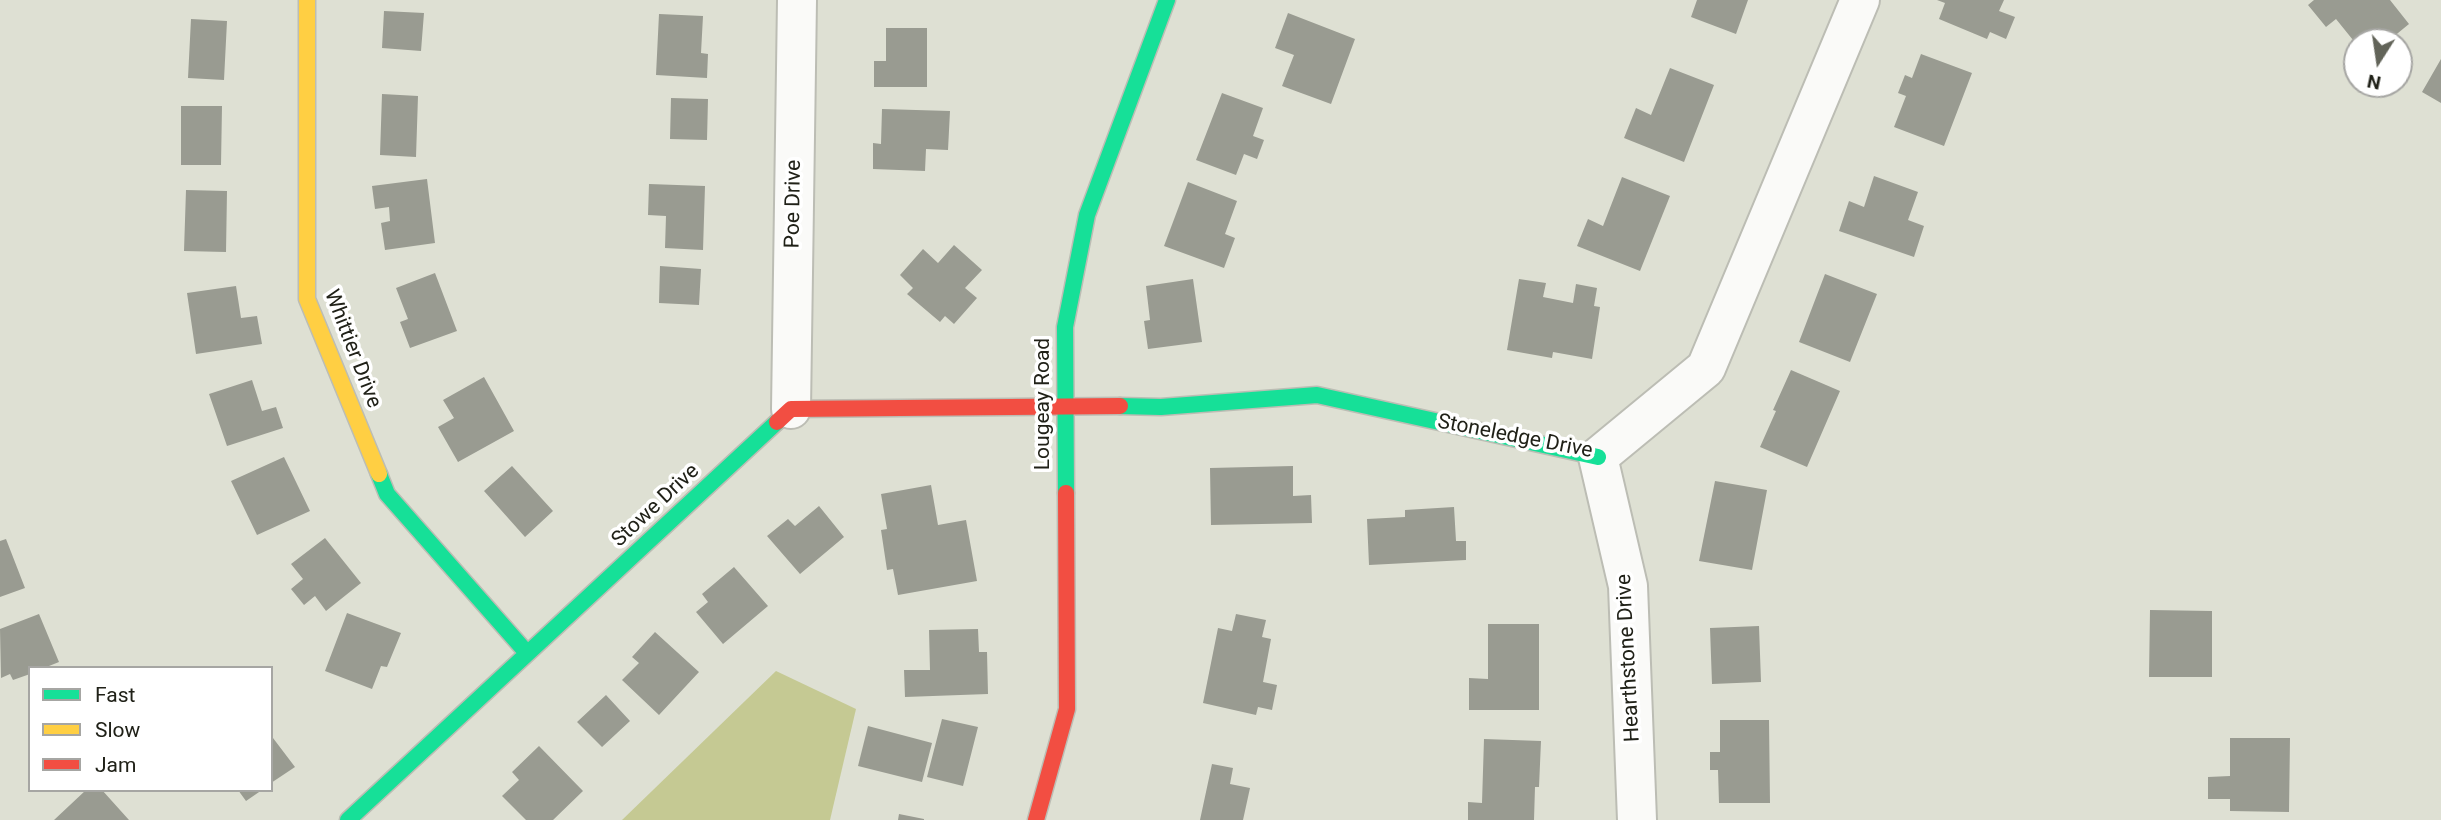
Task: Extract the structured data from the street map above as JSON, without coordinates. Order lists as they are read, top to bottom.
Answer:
{
  "streets": {
    "street": [
      "Poe Drive",
      "Whittier Drive",
      "Lougeay Road",
      "Stoneledge Drive",
      "Stowe Drive",
      "Hearthstone Drive"
    ]
  },
  "crossings": [
    ["Poe Drive", "Stowe Drive"],
    ["Whittier Drive", "Stowe Drive"],
    ["Lougeay Road", "Stoneledge Drive"],
    ["Stoneledge Drive", "Hearthstone Drive"]
  ],
  "legend": ["Fast", "Slow", "Jam"],
  "north": "bottom"
}
